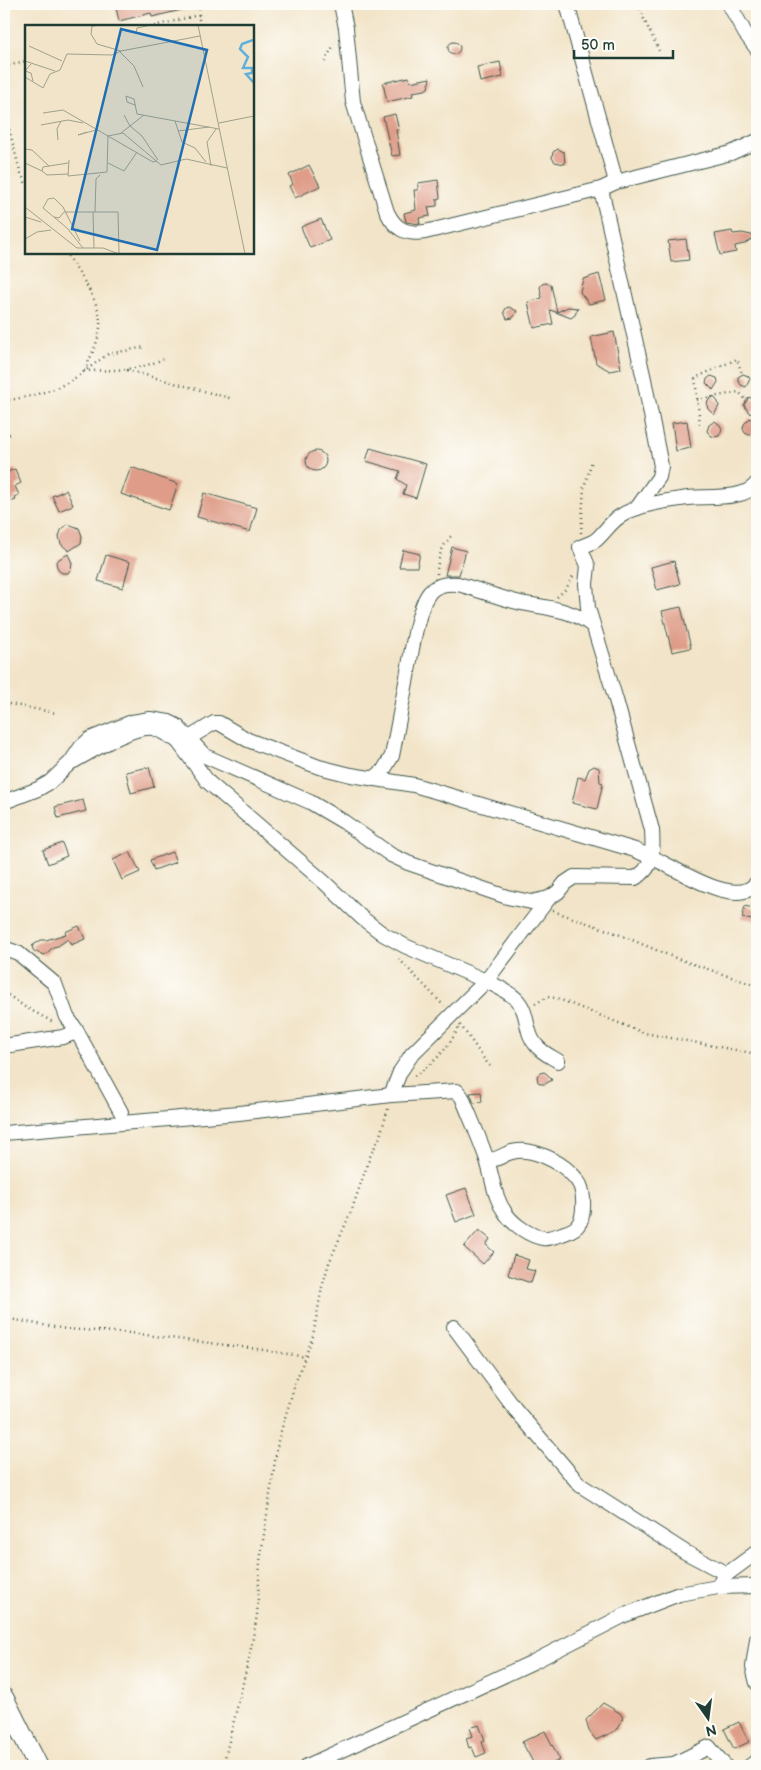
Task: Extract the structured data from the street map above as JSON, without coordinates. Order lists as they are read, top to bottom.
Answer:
{
  "scale_bar": "50 m",
  "north": "bottom"
}
